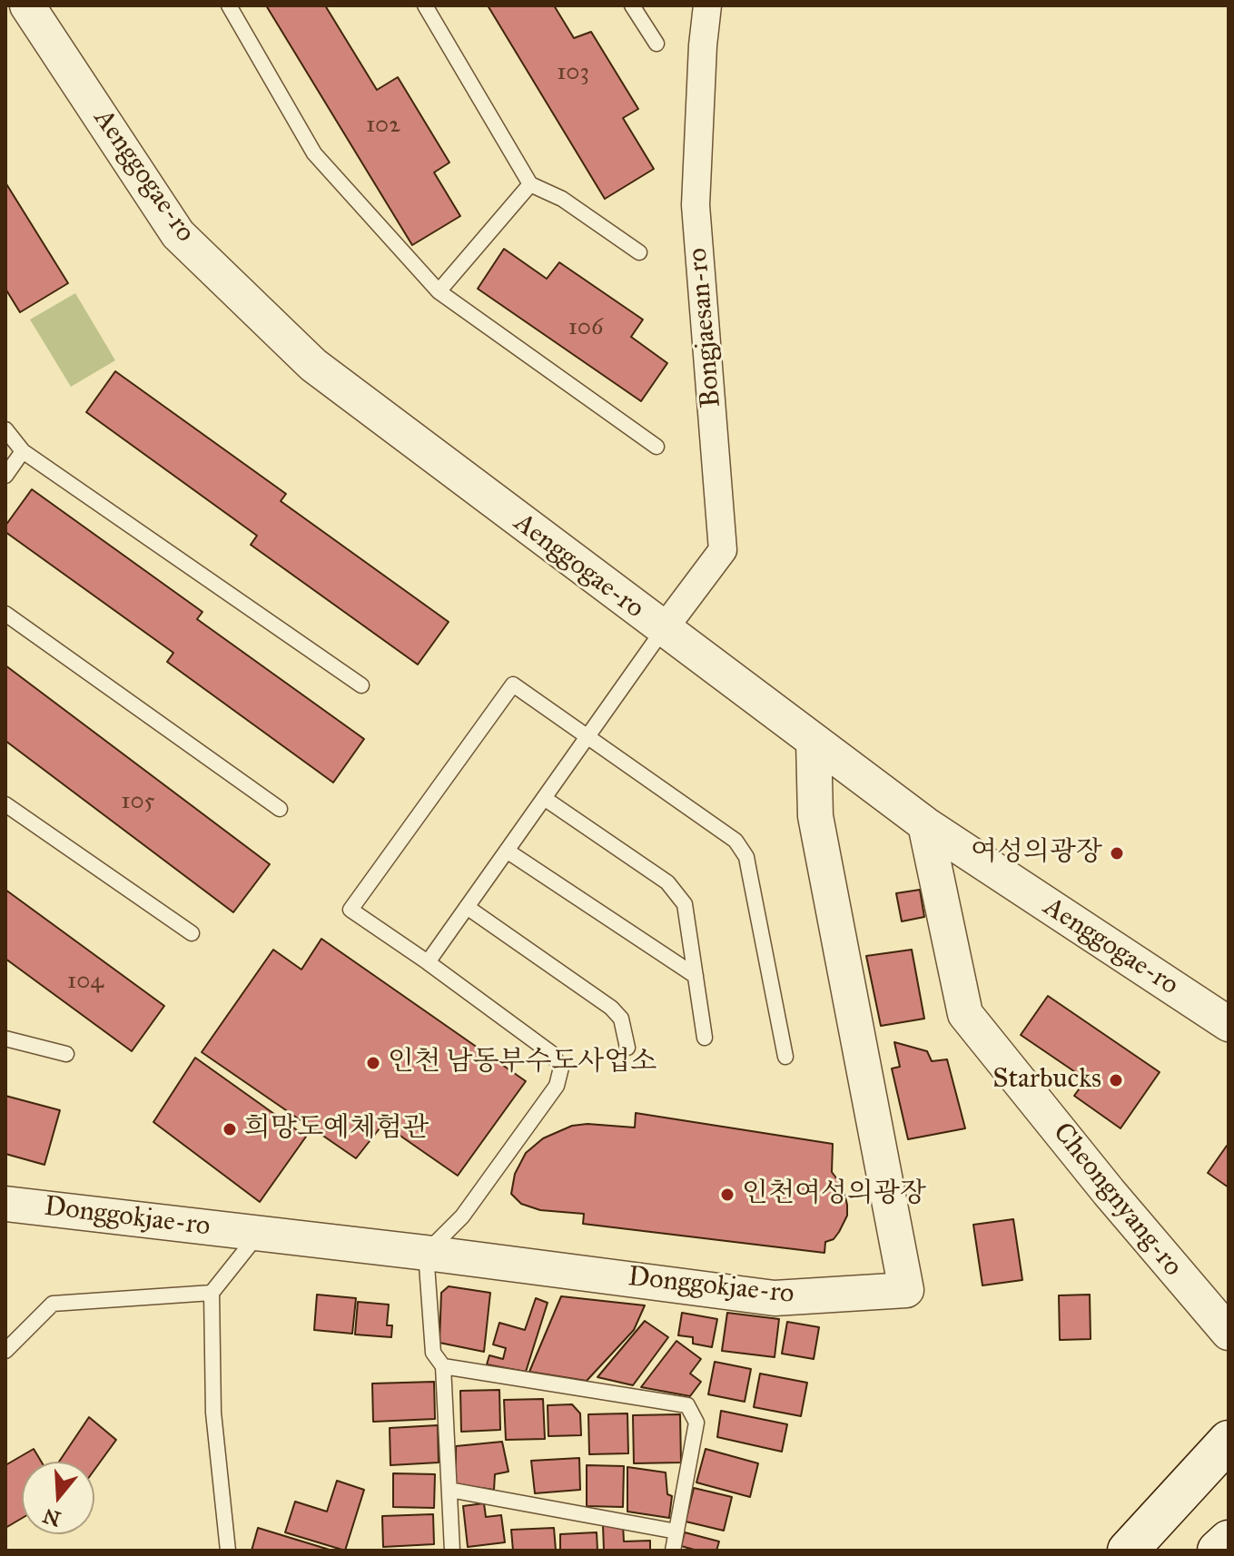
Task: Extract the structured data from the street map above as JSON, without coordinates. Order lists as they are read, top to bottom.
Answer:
{
  "streets": {
    "street": [
      "Aenggogae-ro",
      "Bongjaesan-ro",
      "Cheongnyang-ro",
      "Donggokjae-ro"
    ]
  },
  "crossings": [
    ["Aenggogae-ro", "Bongjaesan-ro"],
    ["Aenggogae-ro", "Cheongnyang-ro"],
    ["Aenggogae-ro", "Donggokjae-ro"]
  ],
  "places": [
    "여성의광장",
    "인천 남동부수도사업소",
    "Starbucks",
    "희망도예체험관",
    "인천여성의광장"
  ],
  "house_numbers": [
    "103",
    "102",
    "106",
    "105",
    "104"
  ],
  "north": "bottom"
}
